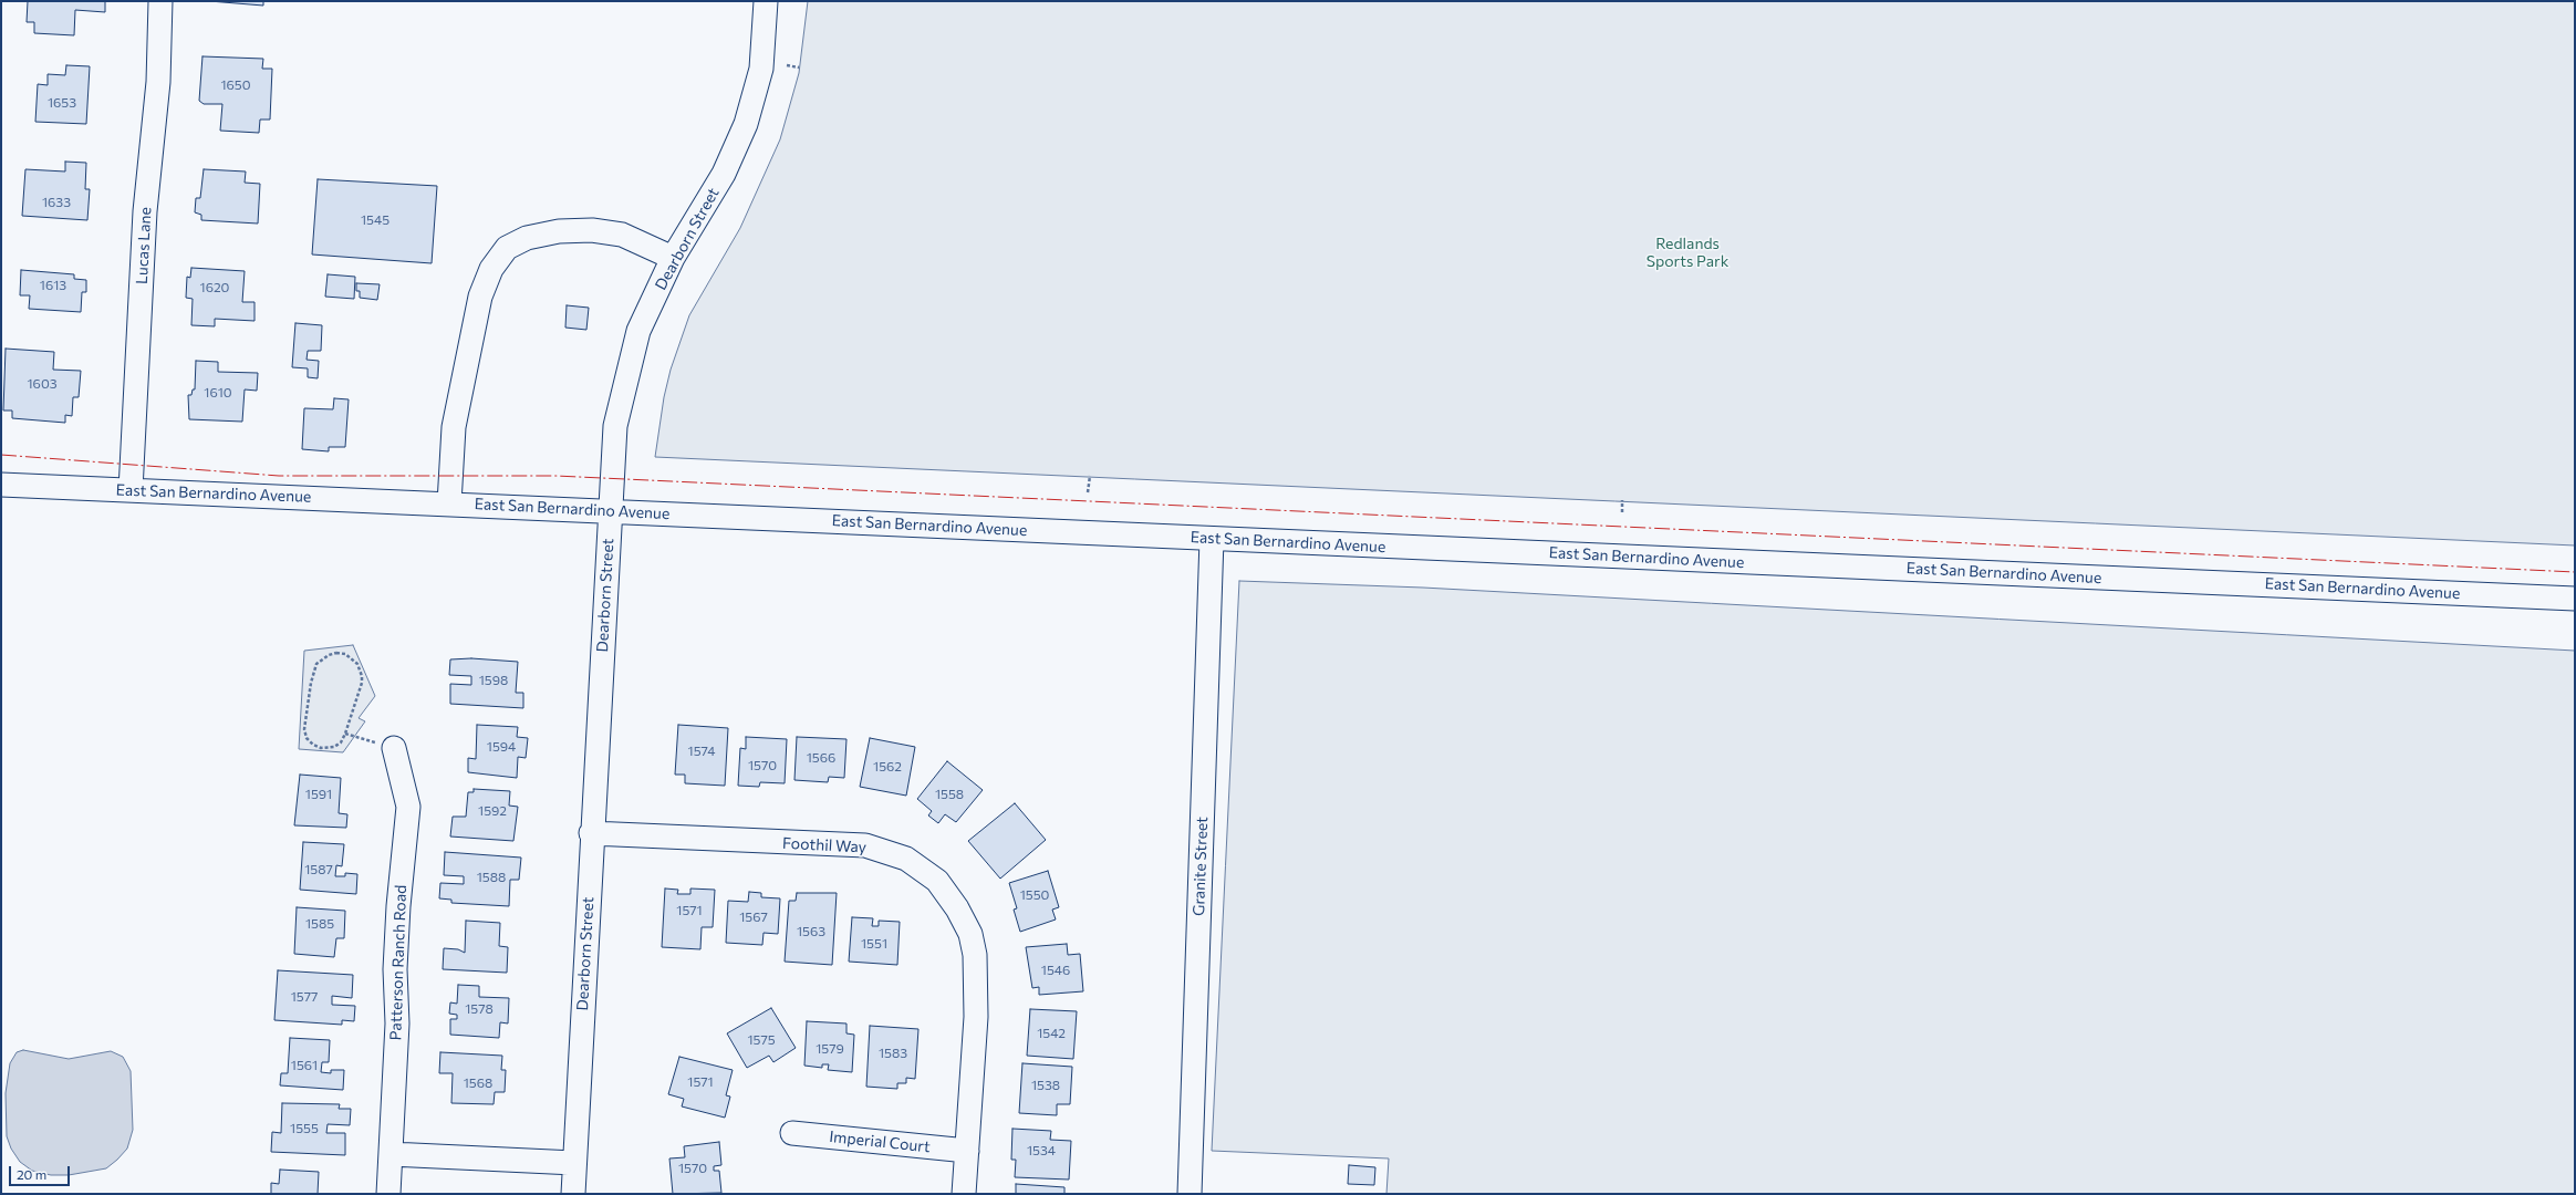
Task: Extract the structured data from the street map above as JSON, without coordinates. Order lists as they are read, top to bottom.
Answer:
{
  "streets": {
    "street": [
      "Dearborn Street",
      "Lucas Lane",
      "East San Bernardino Avenue",
      "Foothil Way",
      "Granite Street",
      "Patterson Ranch Road",
      "Imperial Court"
    ]
  },
  "crossings": [
    ["Dearborn Street", "East San Bernardino Avenue"],
    ["Dearborn Street", "Foothil Way"],
    ["Lucas Lane", "East San Bernardino Avenue"],
    ["East San Bernardino Avenue", "Granite Street"],
    ["Foothil Way", "Imperial Court"]
  ],
  "parks": ["Redlands Sports Park"],
  "house_numbers": [
    "1650",
    "1653",
    "1633",
    "1545",
    "1613",
    "1620",
    "1603",
    "1610",
    "1598",
    "1594",
    "1574",
    "1566",
    "1570",
    "1562",
    "1591",
    "1558",
    "1592",
    "1587",
    "1588",
    "1550",
    "1571",
    "1567",
    "1585",
    "1563",
    "1551",
    "1546",
    "1577",
    "1578",
    "1542",
    "1575",
    "1579",
    "1583",
    "1561",
    "1571",
    "1568",
    "1538",
    "1555",
    "1534",
    "1570"
  ],
  "scale_bar": "20 m"
}
